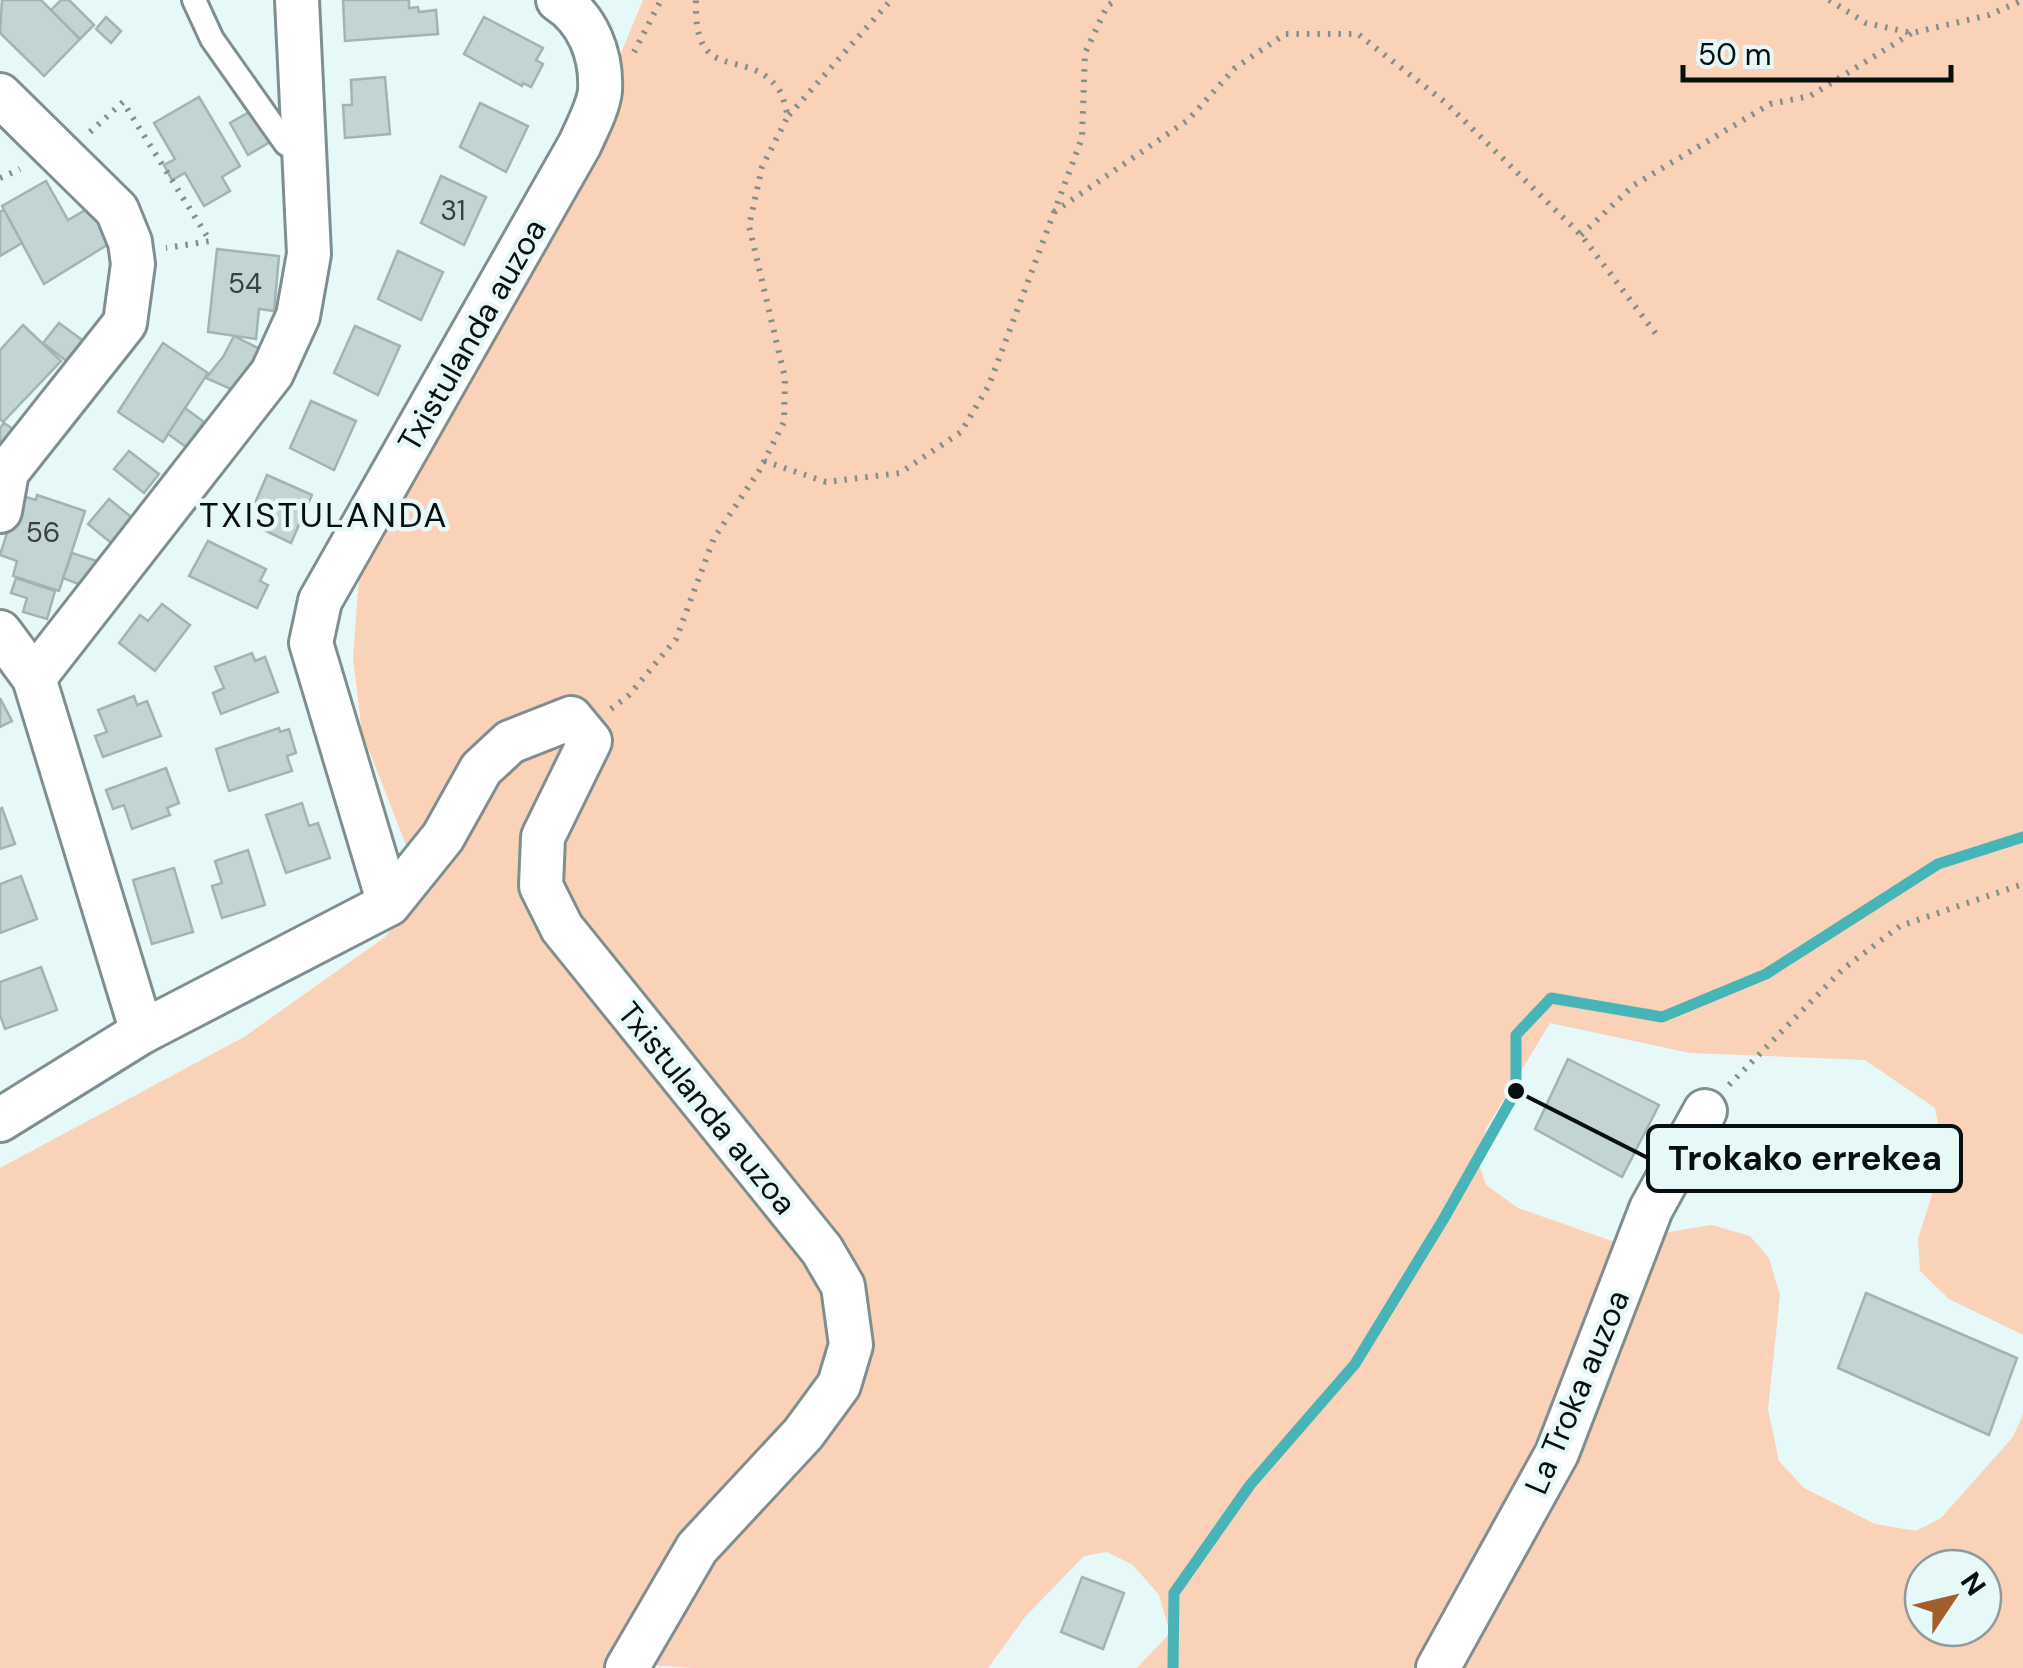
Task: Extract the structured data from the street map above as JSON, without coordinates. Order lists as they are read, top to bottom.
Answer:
{
  "streets": {
    "street": ["Txistulanda auzoa", "La Troka auzoa"]
  },
  "districts": ["TXISTULANDA"],
  "places": ["Trokako errekea"],
  "house_numbers": ["31", "54", "56"],
  "scale_bar": "50 m",
  "north": "top right"
}
